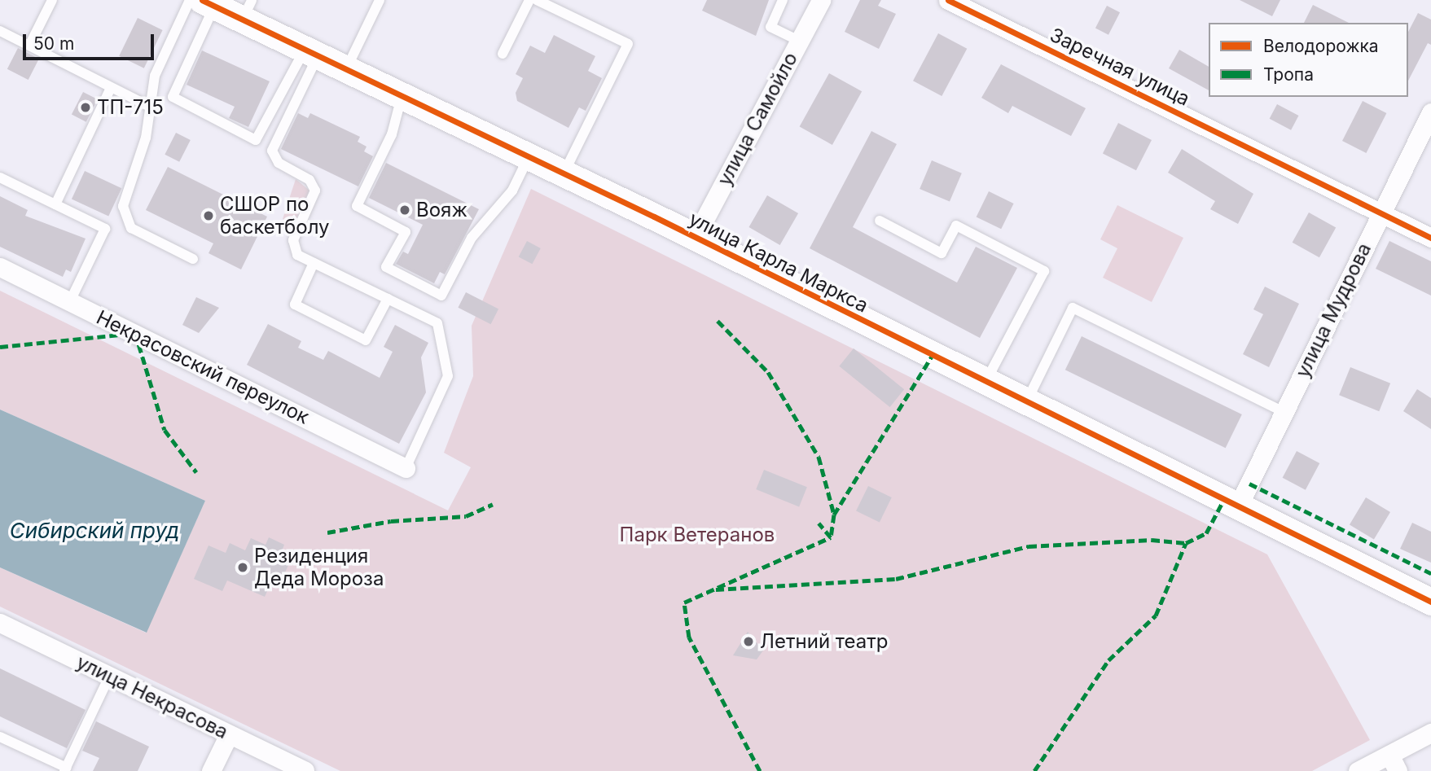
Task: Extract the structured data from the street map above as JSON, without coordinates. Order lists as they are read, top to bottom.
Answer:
{
  "streets": {
    "street": [
      "Заречная улица",
      "улица Самойло",
      "улица Карла Маркса",
      "улица Мудрова",
      "Некрасовский переулок",
      "улица Некрасова"
    ]
  },
  "crossings": [
    ["Заречная улица", "улица Мудрова"],
    ["улица Самойло", "улица Карла Маркса"],
    ["улица Карла Маркса", "улица Мудрова"]
  ],
  "water": ["Сибирский пруд"],
  "parks": ["Парк Ветеранов"],
  "places": [
    "ТП-715",
    "Вояж",
    "СШОР по баскетболу",
    "Резиденция Деда Мороза",
    "Летний театр"
  ],
  "legend": ["Велодорожка", "Тропа"],
  "scale_bar": "50 m"
}
